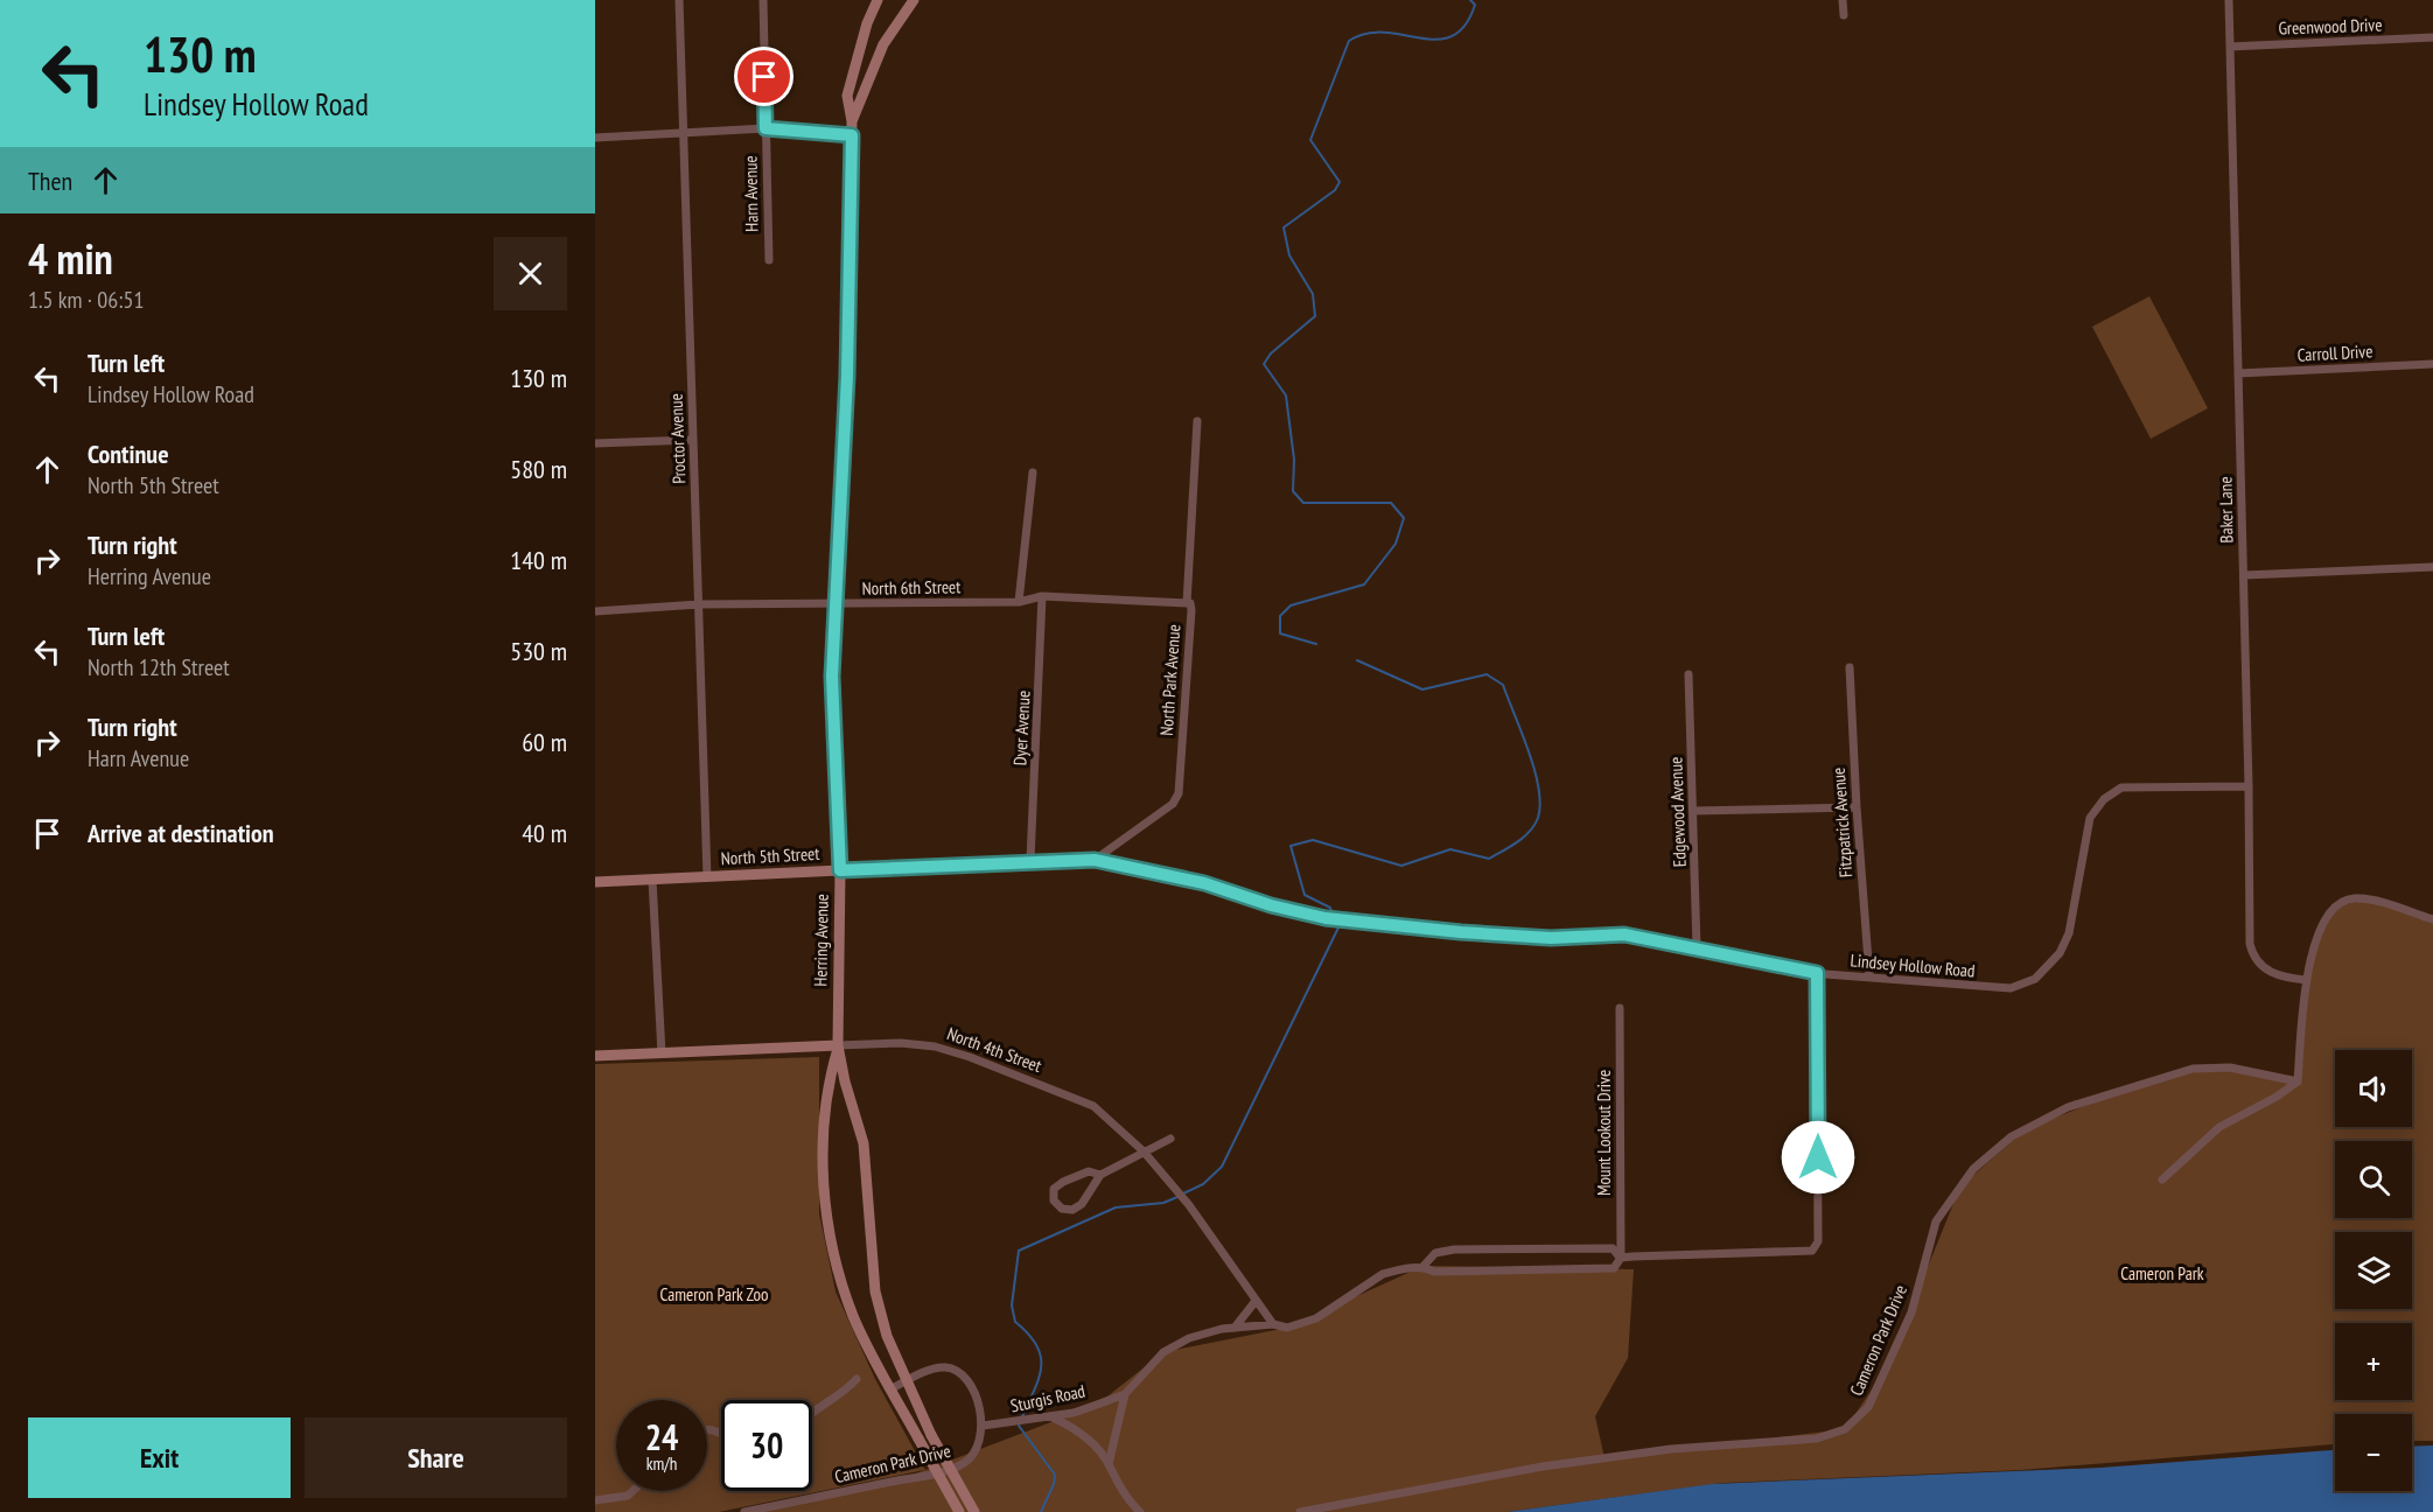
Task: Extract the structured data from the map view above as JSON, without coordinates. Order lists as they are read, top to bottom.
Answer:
{
  "streets": {
    "main road": ["North 5th Street", "Herring Avenue", "North 4th Street"],
    "street": [
      "Greenwood Drive",
      "Harn Avenue",
      "Carroll Drive",
      "Proctor Avenue",
      "Baker Lane",
      "North 6th Street",
      "North Park Avenue",
      "Dyer Avenue",
      "Edgewood Avenue",
      "Fitzpatrick Avenue",
      "Lindsey Hollow Road",
      "Mount Lookout Drive",
      "Cameron Park Drive",
      "Sturgis Road"
    ]
  },
  "crossings": [
    ["Greenwood Drive", "Baker Lane"],
    ["Carroll Drive", "Baker Lane"],
    ["Proctor Avenue", "North 6th Street"],
    ["Proctor Avenue", "North 5th Street"],
    ["Baker Lane", "Lindsey Hollow Road"],
    ["North 6th Street", "North Park Avenue"],
    ["North 6th Street", "Dyer Avenue"],
    ["North 6th Street", "Herring Avenue"],
    ["North Park Avenue", "Lindsey Hollow Road"],
    ["Dyer Avenue", "North 5th Street"],
    ["Dyer Avenue", "Lindsey Hollow Road"],
    ["Edgewood Avenue", "Lindsey Hollow Road"],
    ["Fitzpatrick Avenue", "Lindsey Hollow Road"],
    ["North 5th Street", "Herring Avenue"],
    ["North 5th Street", "Lindsey Hollow Road"],
    ["Herring Avenue", "North 4th Street"],
    ["Lindsey Hollow Road", "Sturgis Road"],
    ["North 4th Street", "Sturgis Road"],
    ["Mount Lookout Drive", "Sturgis Road"],
    ["Cameron Park Drive", "Sturgis Road"]
  ],
  "parks": ["Cameron Park", "Cameron Park Zoo"],
  "page": {
    "turn": ["130 m", "Lindsey Hollow Road"],
    "then": "Then",
    "heading": ["4 min", "1.5 km · 06:51"],
    "list": [
      {
        "name": "Turn left",
        "note": "Lindsey Hollow Road",
        "value": "130 m"
      },
      {
        "name": "Continue",
        "note": "North 5th Street",
        "value": "580 m"
      },
      {
        "name": "Turn right",
        "note": "Herring Avenue",
        "value": "140 m"
      },
      {
        "name": "Turn left",
        "note": "North 12th Street",
        "value": "530 m"
      },
      {
        "name": "Turn right",
        "note": "Harn Avenue",
        "value": "60 m"
      },
      {
        "name": "Arrive at destination",
        "value": "40 m"
      }
    ],
    "map_buttons": ["+", "−"],
    "speed": "24 km/h",
    "limit": "30",
    "buttons": ["Exit", "Share"]
  }
}
